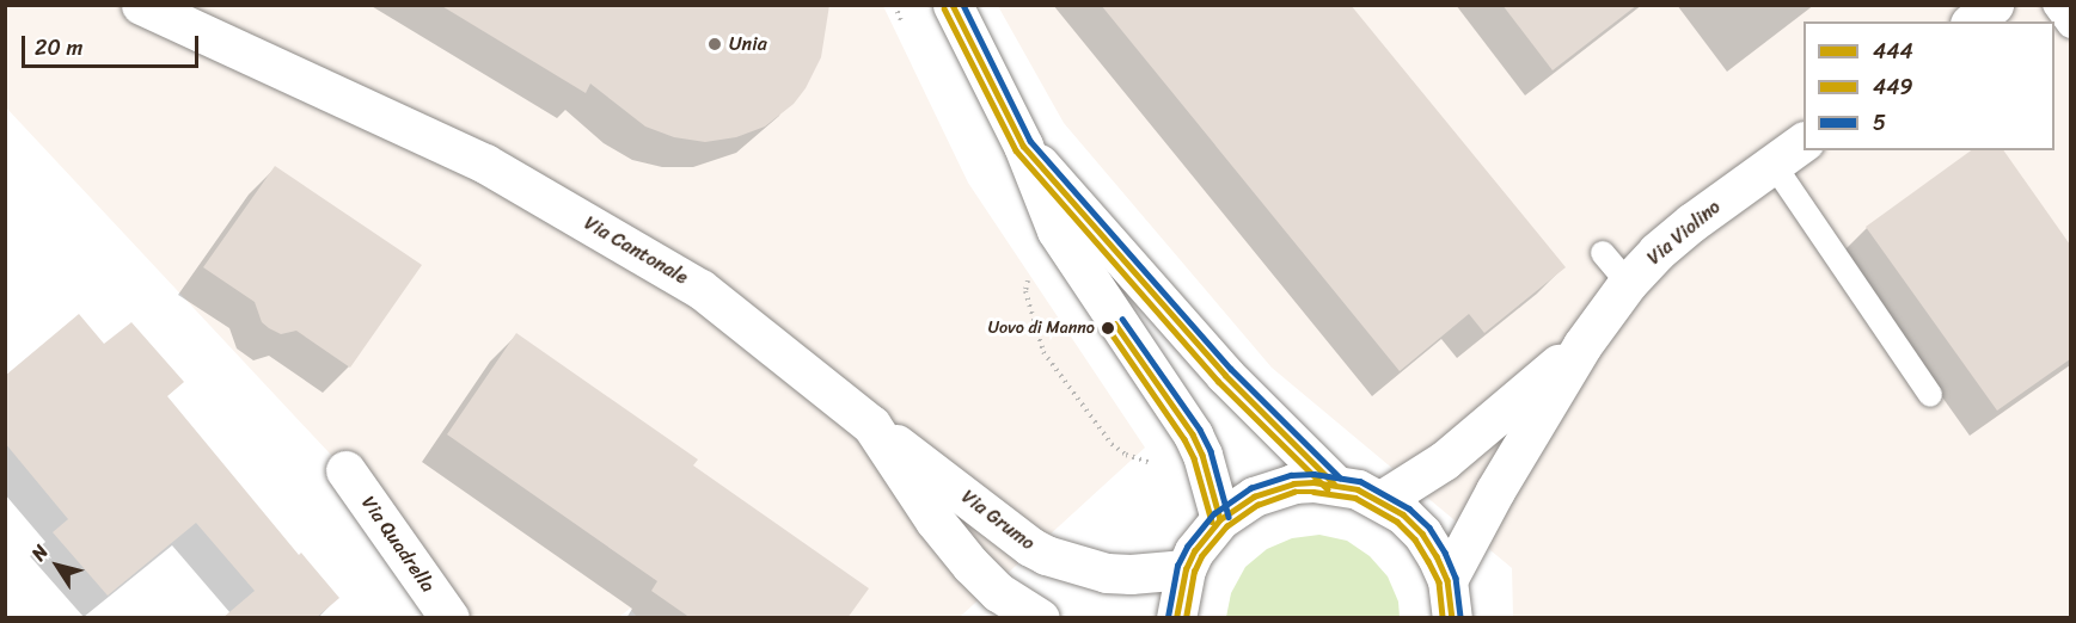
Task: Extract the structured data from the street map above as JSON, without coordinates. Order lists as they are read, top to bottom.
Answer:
{
  "streets": {
    "main road": [
      "Via Violino",
      "Via Cantonale",
      "Via Grumo",
      "Via Quadrella"
    ]
  },
  "crossings": [
    ["Via Cantonale", "Via Grumo"]
  ],
  "places": ["Unia", "Uovo di Manno"],
  "lines": ["transit line 444", "transit line 5", "transit line 449"],
  "legend": ["444", "449", "5"],
  "scale_bar": "20 m",
  "north": "top left"
}
